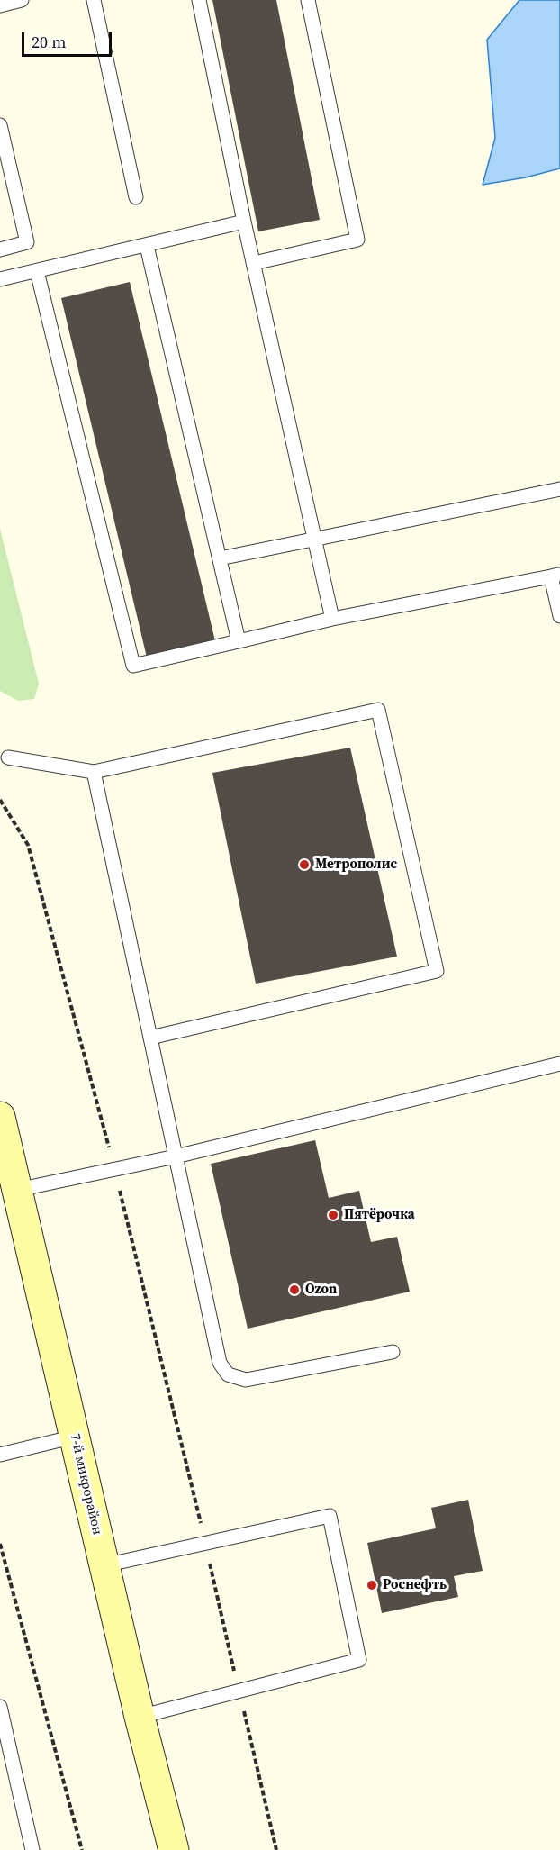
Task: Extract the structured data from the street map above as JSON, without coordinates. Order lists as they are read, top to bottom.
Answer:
{
  "streets": {
    "street": ["7-й микрорайон"]
  },
  "places": [
    "Метрополис",
    "Пятёрочка",
    "Ozon",
    "Роснефть"
  ],
  "scale_bar": "20 m"
}
